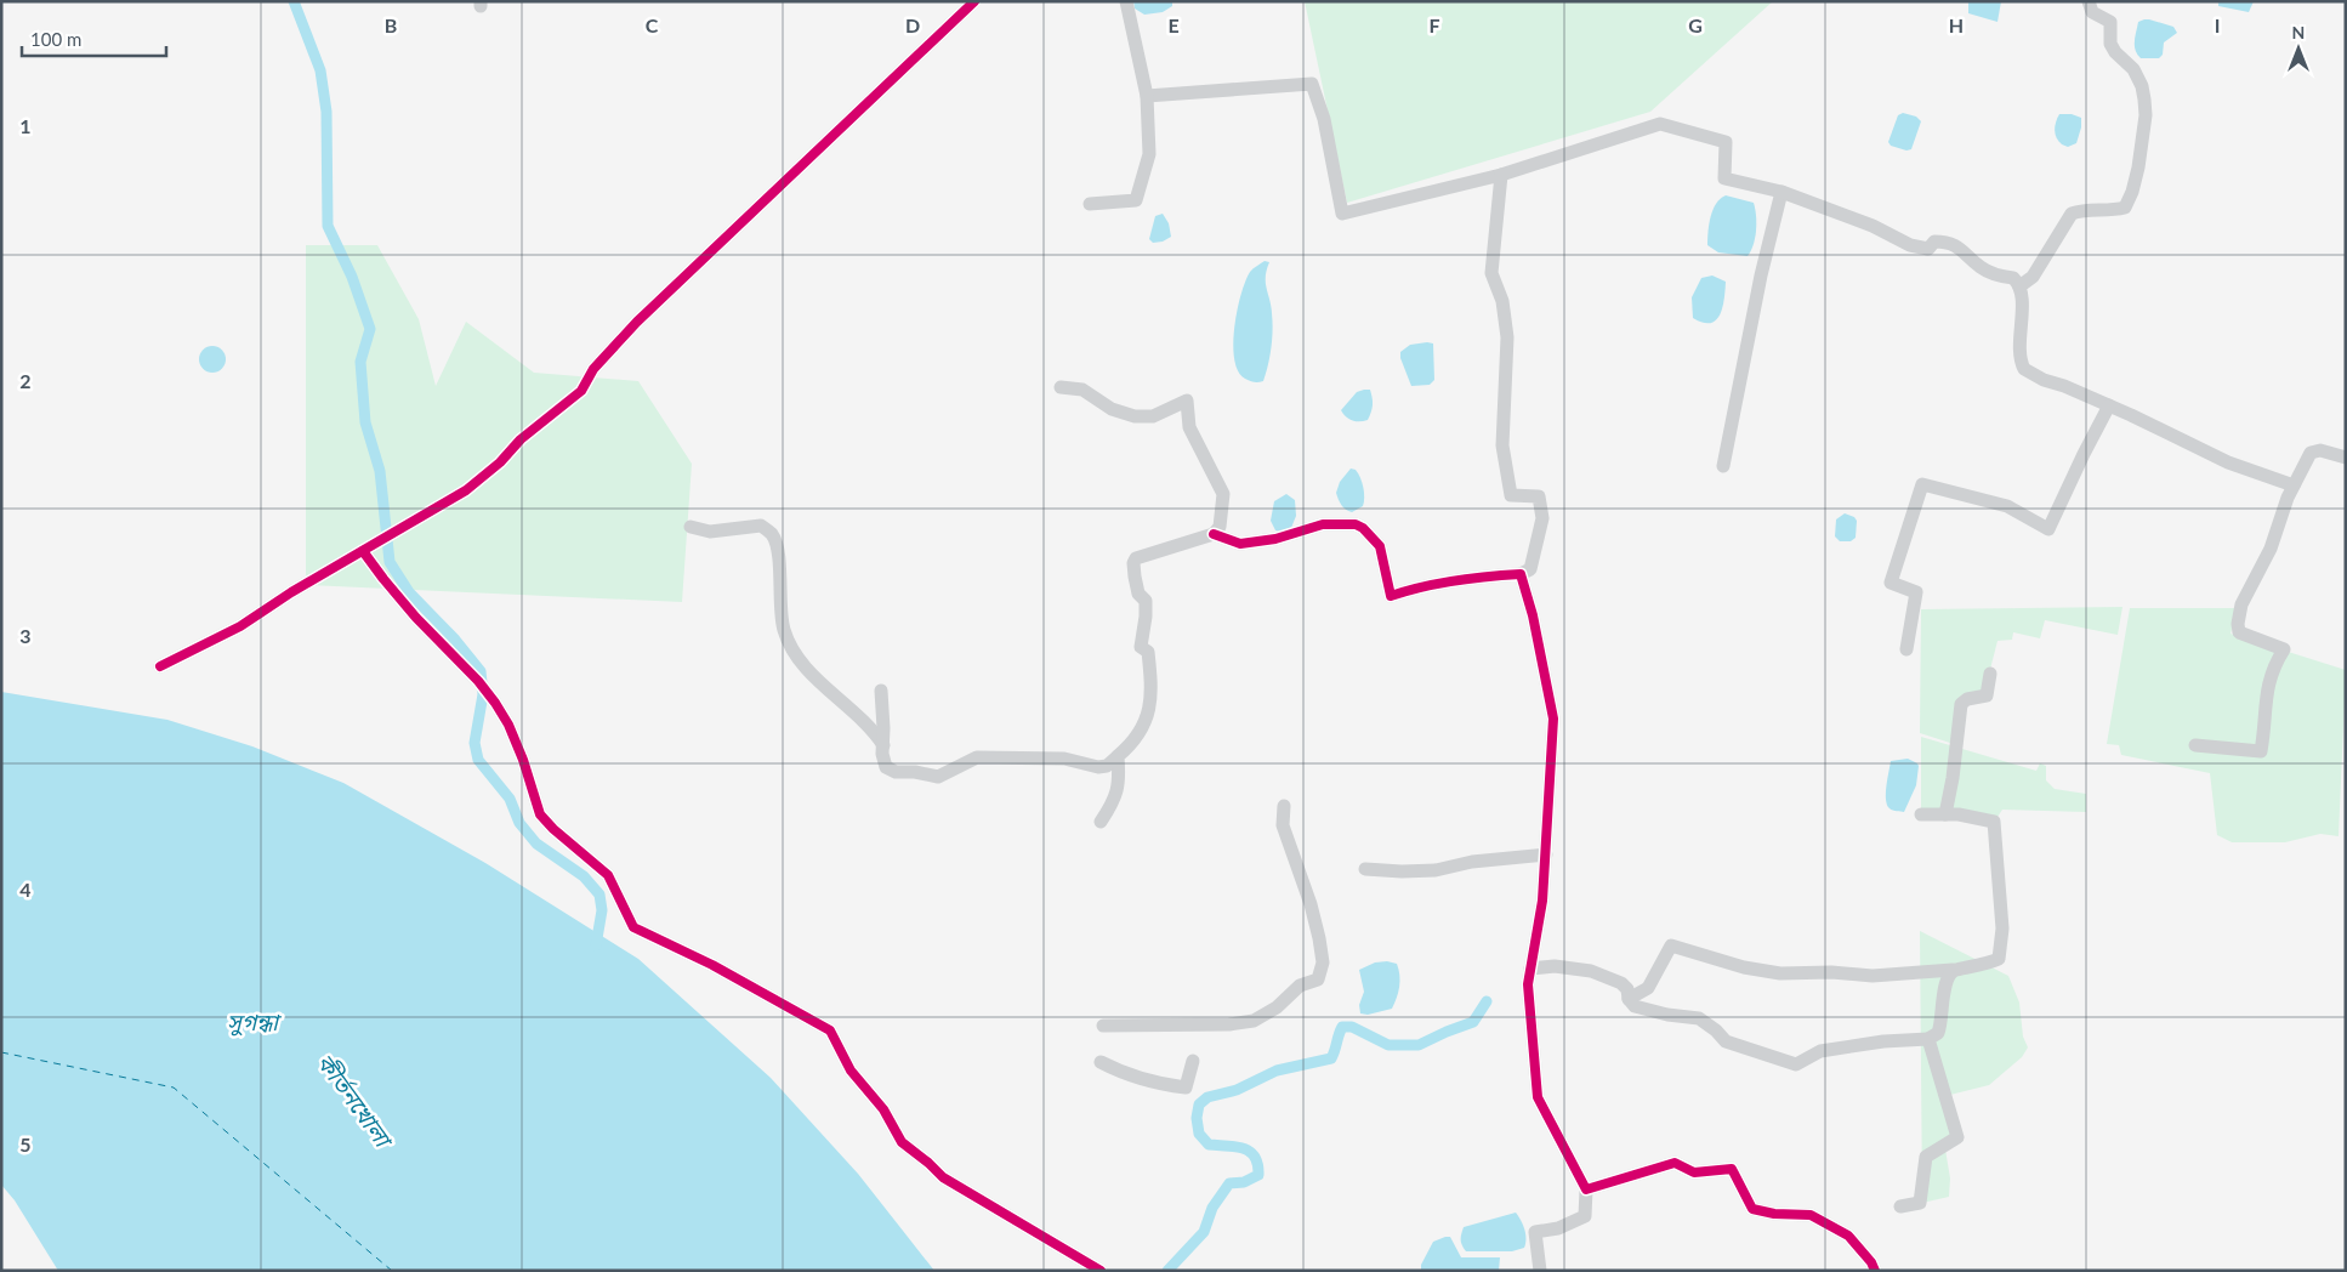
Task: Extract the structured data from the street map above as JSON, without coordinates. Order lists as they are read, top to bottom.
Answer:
{
  "water": ["সুগন্ধা", "কীর্তনখোলা"],
  "scale_bar": "100 m",
  "north": "top",
  "grid": {
    "columns": [
      "B",
      "C",
      "D",
      "E",
      "F",
      "G",
      "H",
      "I"
    ],
    "rows": [
      "1",
      "2",
      "3",
      "4",
      "5"
    ]
  }
}
